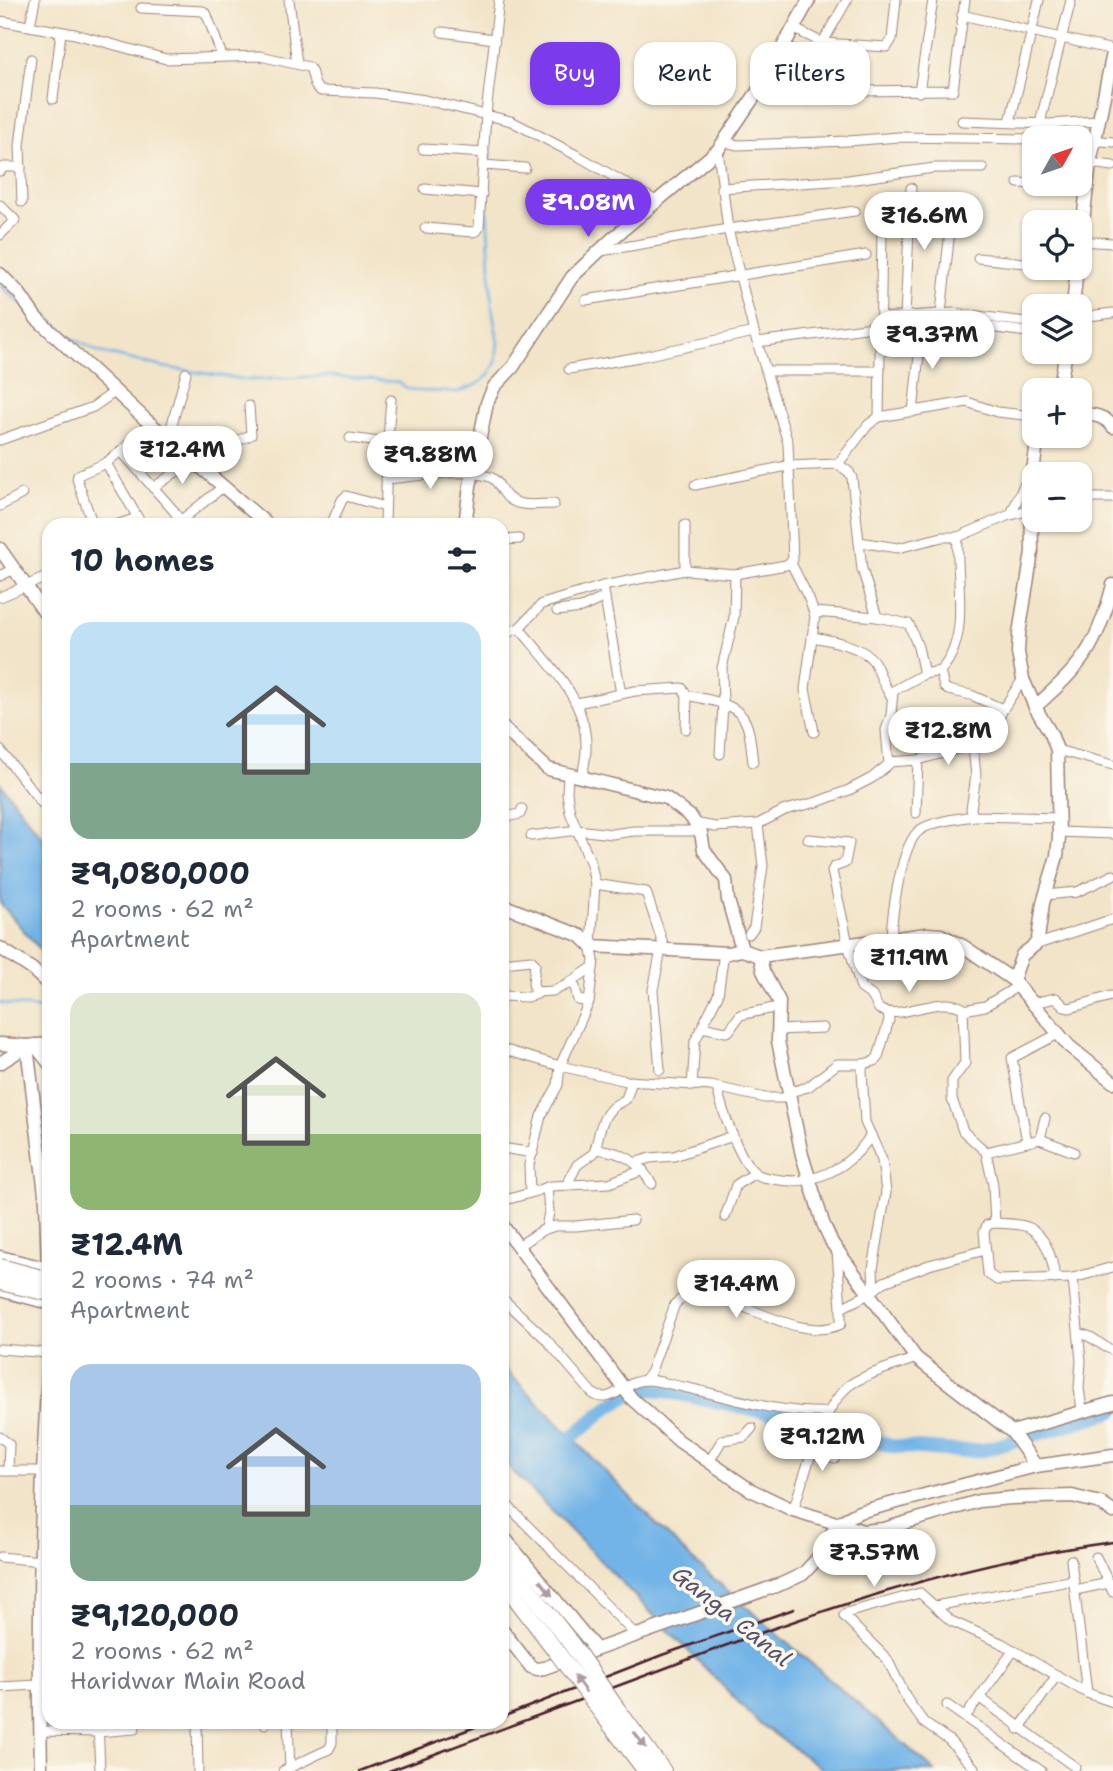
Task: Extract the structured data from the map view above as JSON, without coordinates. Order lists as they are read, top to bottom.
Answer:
{
  "water": ["Ganga Canal"],
  "north": "top right",
  "page": {
    "chip": ["Buy", "Rent", "Filters"],
    "map_buttons": ["+", "−"],
    "price": [
      "₹9.08M",
      "₹16.6M",
      "₹9.37M",
      "₹12.4M",
      "₹9.88M",
      "₹12.8M",
      "₹11.9M",
      "₹14.4M",
      "₹9.12M",
      "₹7.57M"
    ],
    "heading": "10 homes",
    "list": [
      {
        "name": "₹9,080,000",
        "note": "2 rooms · 62 m² · Apartment"
      },
      {
        "name": "₹12.4M",
        "note": "2 rooms · 74 m² · Apartment"
      },
      {
        "name": "₹9,120,000",
        "note": "2 rooms · 62 m² · Haridwar Main Road"
      }
    ]
  }
}
